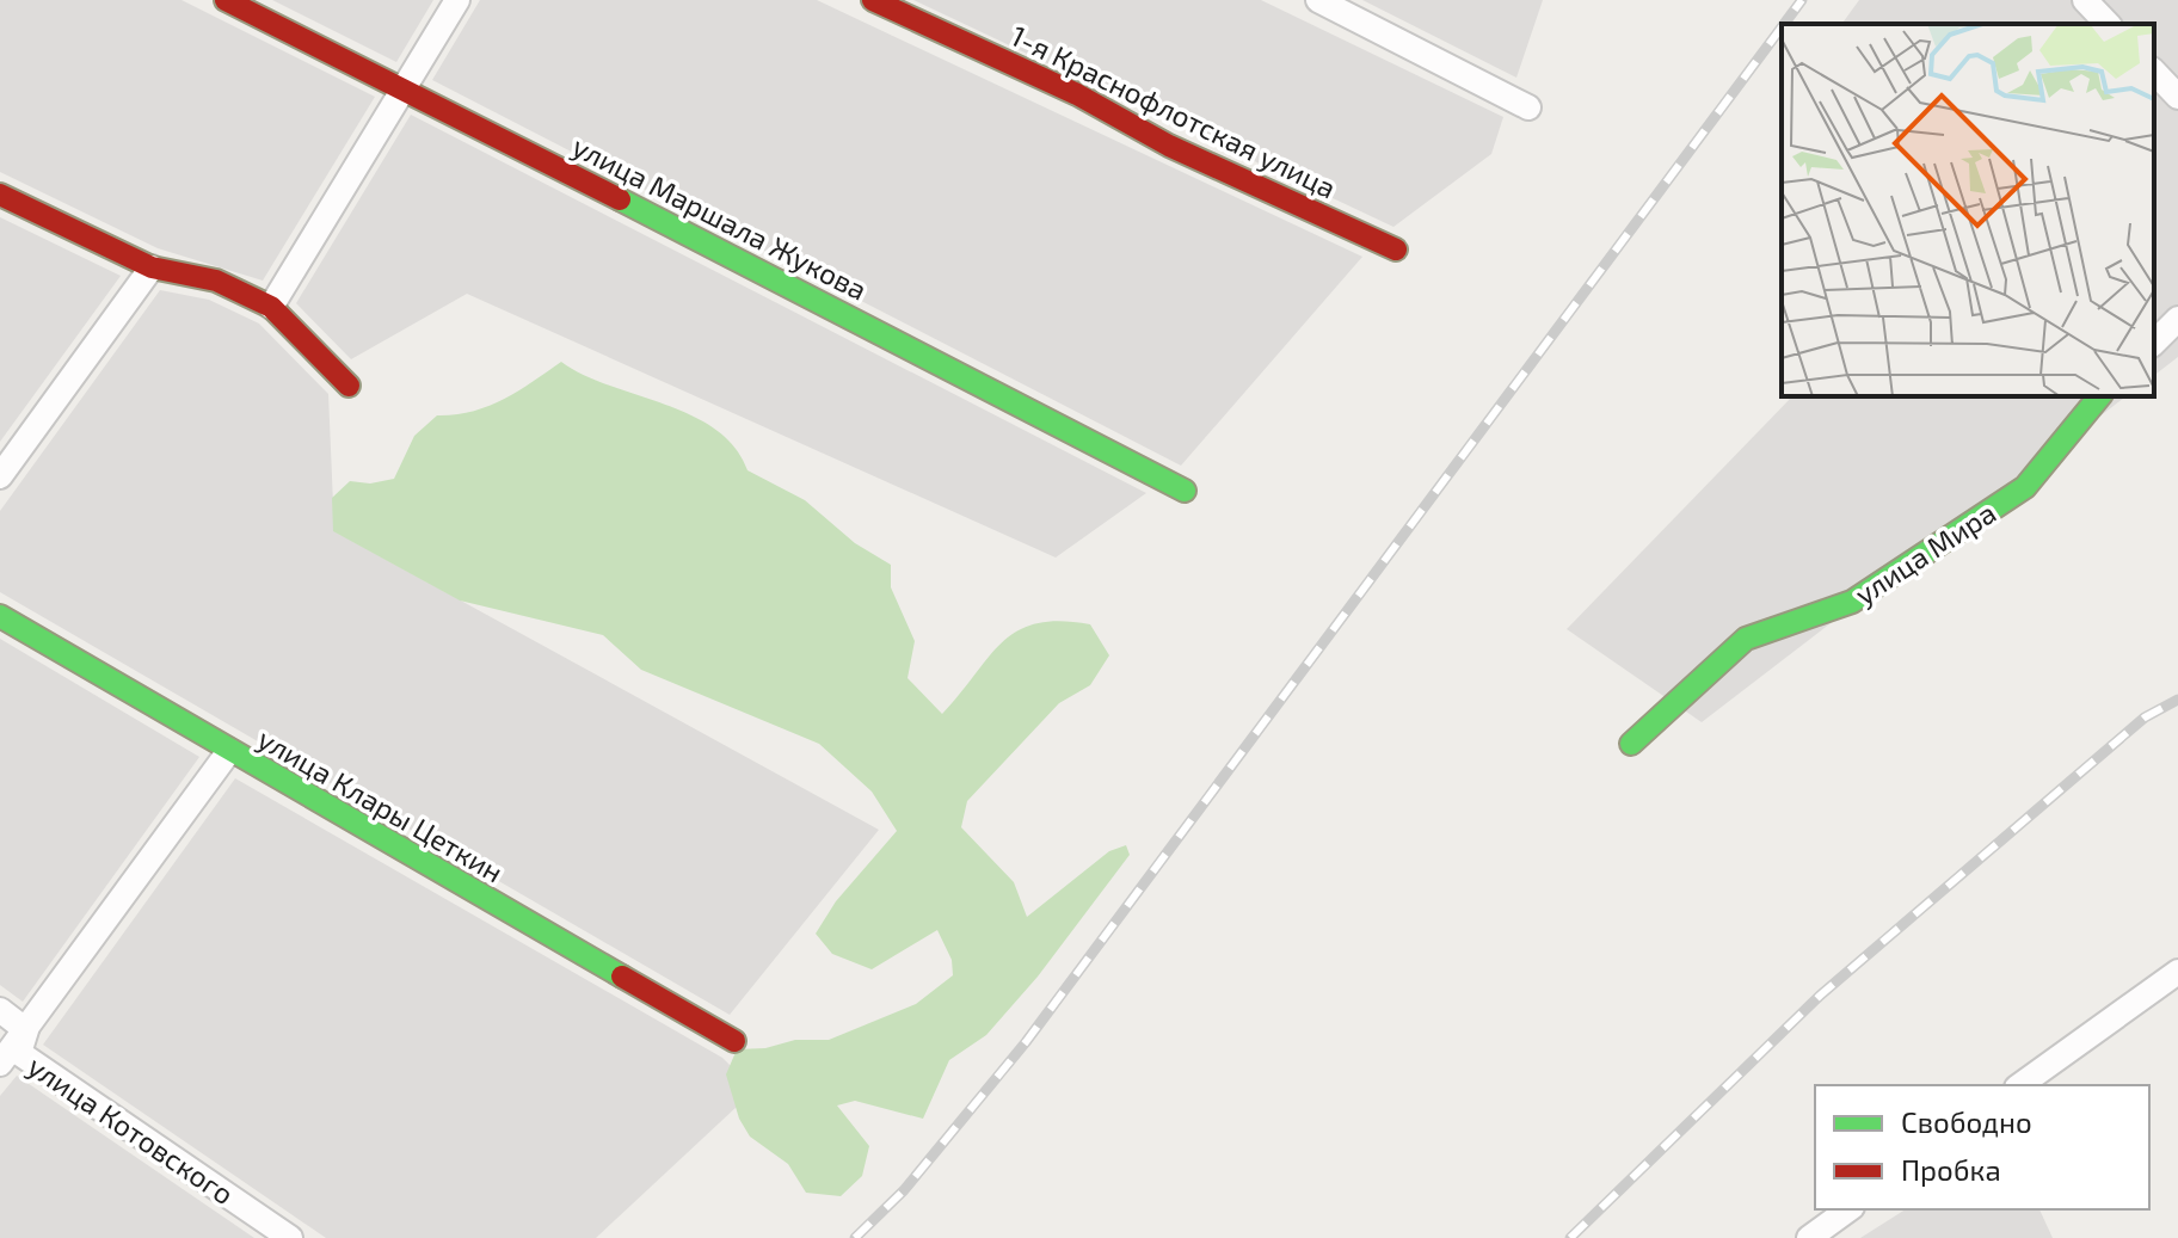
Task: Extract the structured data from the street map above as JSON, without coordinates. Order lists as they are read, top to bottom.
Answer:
{
  "streets": {
    "street": [
      "1-я Краснофлотская улица",
      "улица Маршала Жукова",
      "улица Мира",
      "улица Клары Цеткин",
      "улица Котовского"
    ]
  },
  "legend": ["Свободно", "Пробка"]
}
